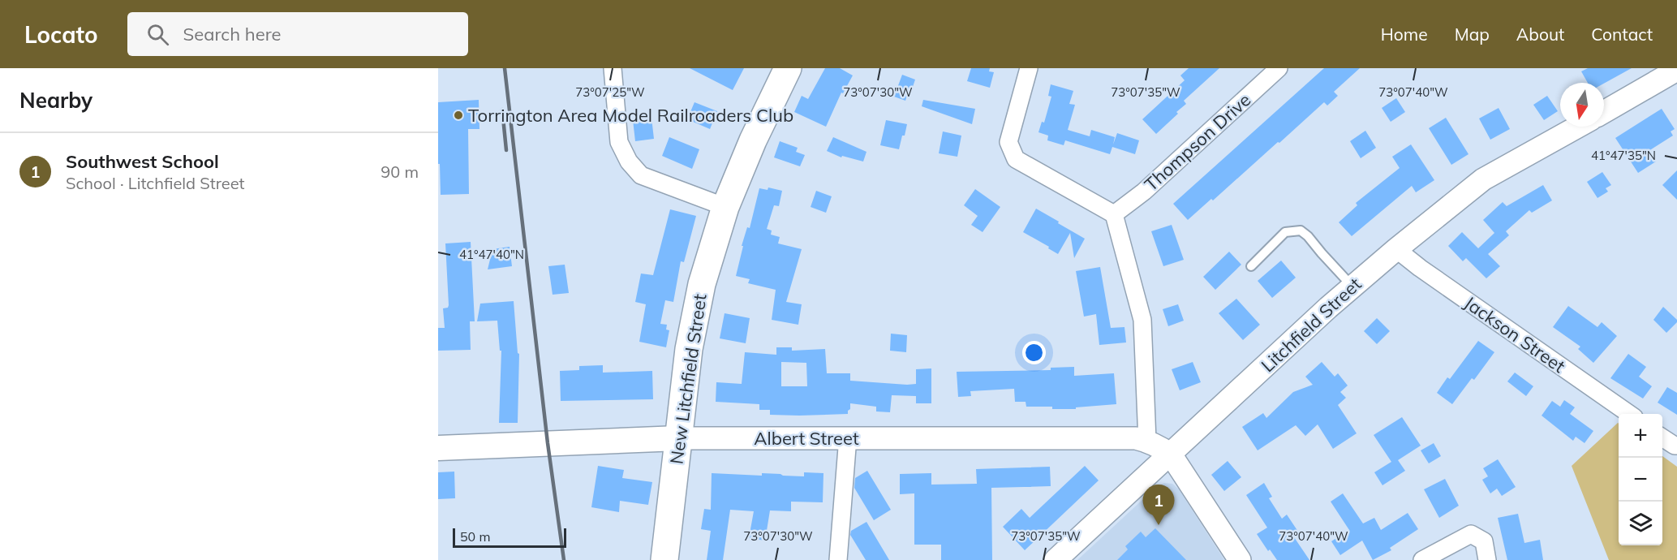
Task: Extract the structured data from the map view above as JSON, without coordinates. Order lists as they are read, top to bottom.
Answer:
{
  "streets": {
    "highway": ["New Litchfield Street"],
    "main road": ["Albert Street"],
    "street": ["Thompson Drive", "Litchfield Street", "Jackson Street"]
  },
  "crossings": [
    ["Litchfield Street", "Jackson Street"],
    ["Litchfield Street", "Albert Street"],
    ["New Litchfield Street", "Albert Street"]
  ],
  "places": ["Torrington Area Model Railroaders Club"],
  "scale_bar": "50 m",
  "north": "bottom",
  "page": {
    "header": "Locato",
    "search": "Search here",
    "nav": [
      "Home",
      "Map",
      "About",
      "Contact"
    ],
    "heading": "Nearby",
    "list": [
      {
        "mark": "1",
        "name": "Southwest School",
        "note": "School · Litchfield Street",
        "value": "90 m"
      }
    ],
    "map_buttons": ["+", "−"],
    "pins": "1",
    "scale": "50 m"
  },
  "coordinates": [
    "73°07'25\"W",
    "73°07'30\"W",
    "73°07'35\"W",
    "73°07'40\"W",
    "41°47'35\"N",
    "41°47'40\"N"
  ]
}
